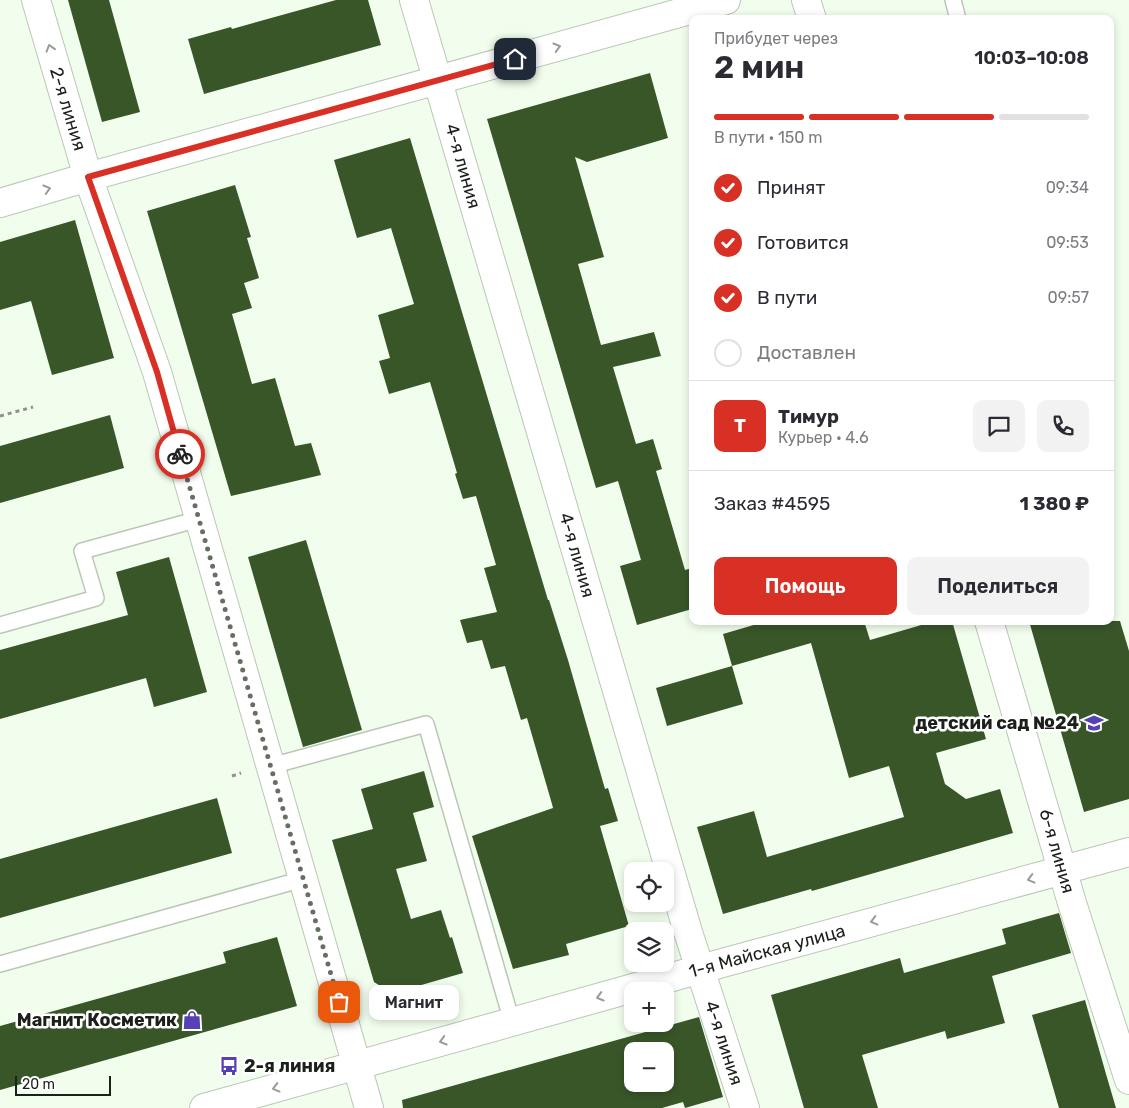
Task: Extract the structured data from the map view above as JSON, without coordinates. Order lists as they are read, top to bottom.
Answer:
{
  "streets": {
    "street": [
      "2-я линия",
      "4-я линия",
      "6-я линия",
      "1-я Майская улица"
    ]
  },
  "crossings": [
    ["2-я линия", "1-я Майская улица"],
    ["4-я линия", "1-я Майская улица"],
    ["6-я линия", "1-я Майская улица"]
  ],
  "one_way": ["1-я Майская улица"],
  "places": {
    "school or university": ["детский сад №24"],
    "other": ["Магнит"],
    "shop": ["Магнит Косметик"],
    "bus stop": ["2-я линия"]
  },
  "scale_bar": "20 m",
  "page": {
    "heading": ["2 мин", "Прибудет через", "10:03–10:08"],
    "panel": [
      "Тимур",
      "Курьер · 4.6",
      "Заказ #4595",
      "1 380 ₽"
    ],
    "bar": "В пути · 150 m",
    "list": [
      ["Принят", "09:34"],
      ["Готовится", "09:53"],
      ["В пути", "09:57"],
      "Доставлен"
    ],
    "round": "Т",
    "buttons": ["Помощь", "Поделиться"],
    "map_buttons": ["+", "−"],
    "bubble": "Магнит",
    "scale": "20 m"
  }
}
